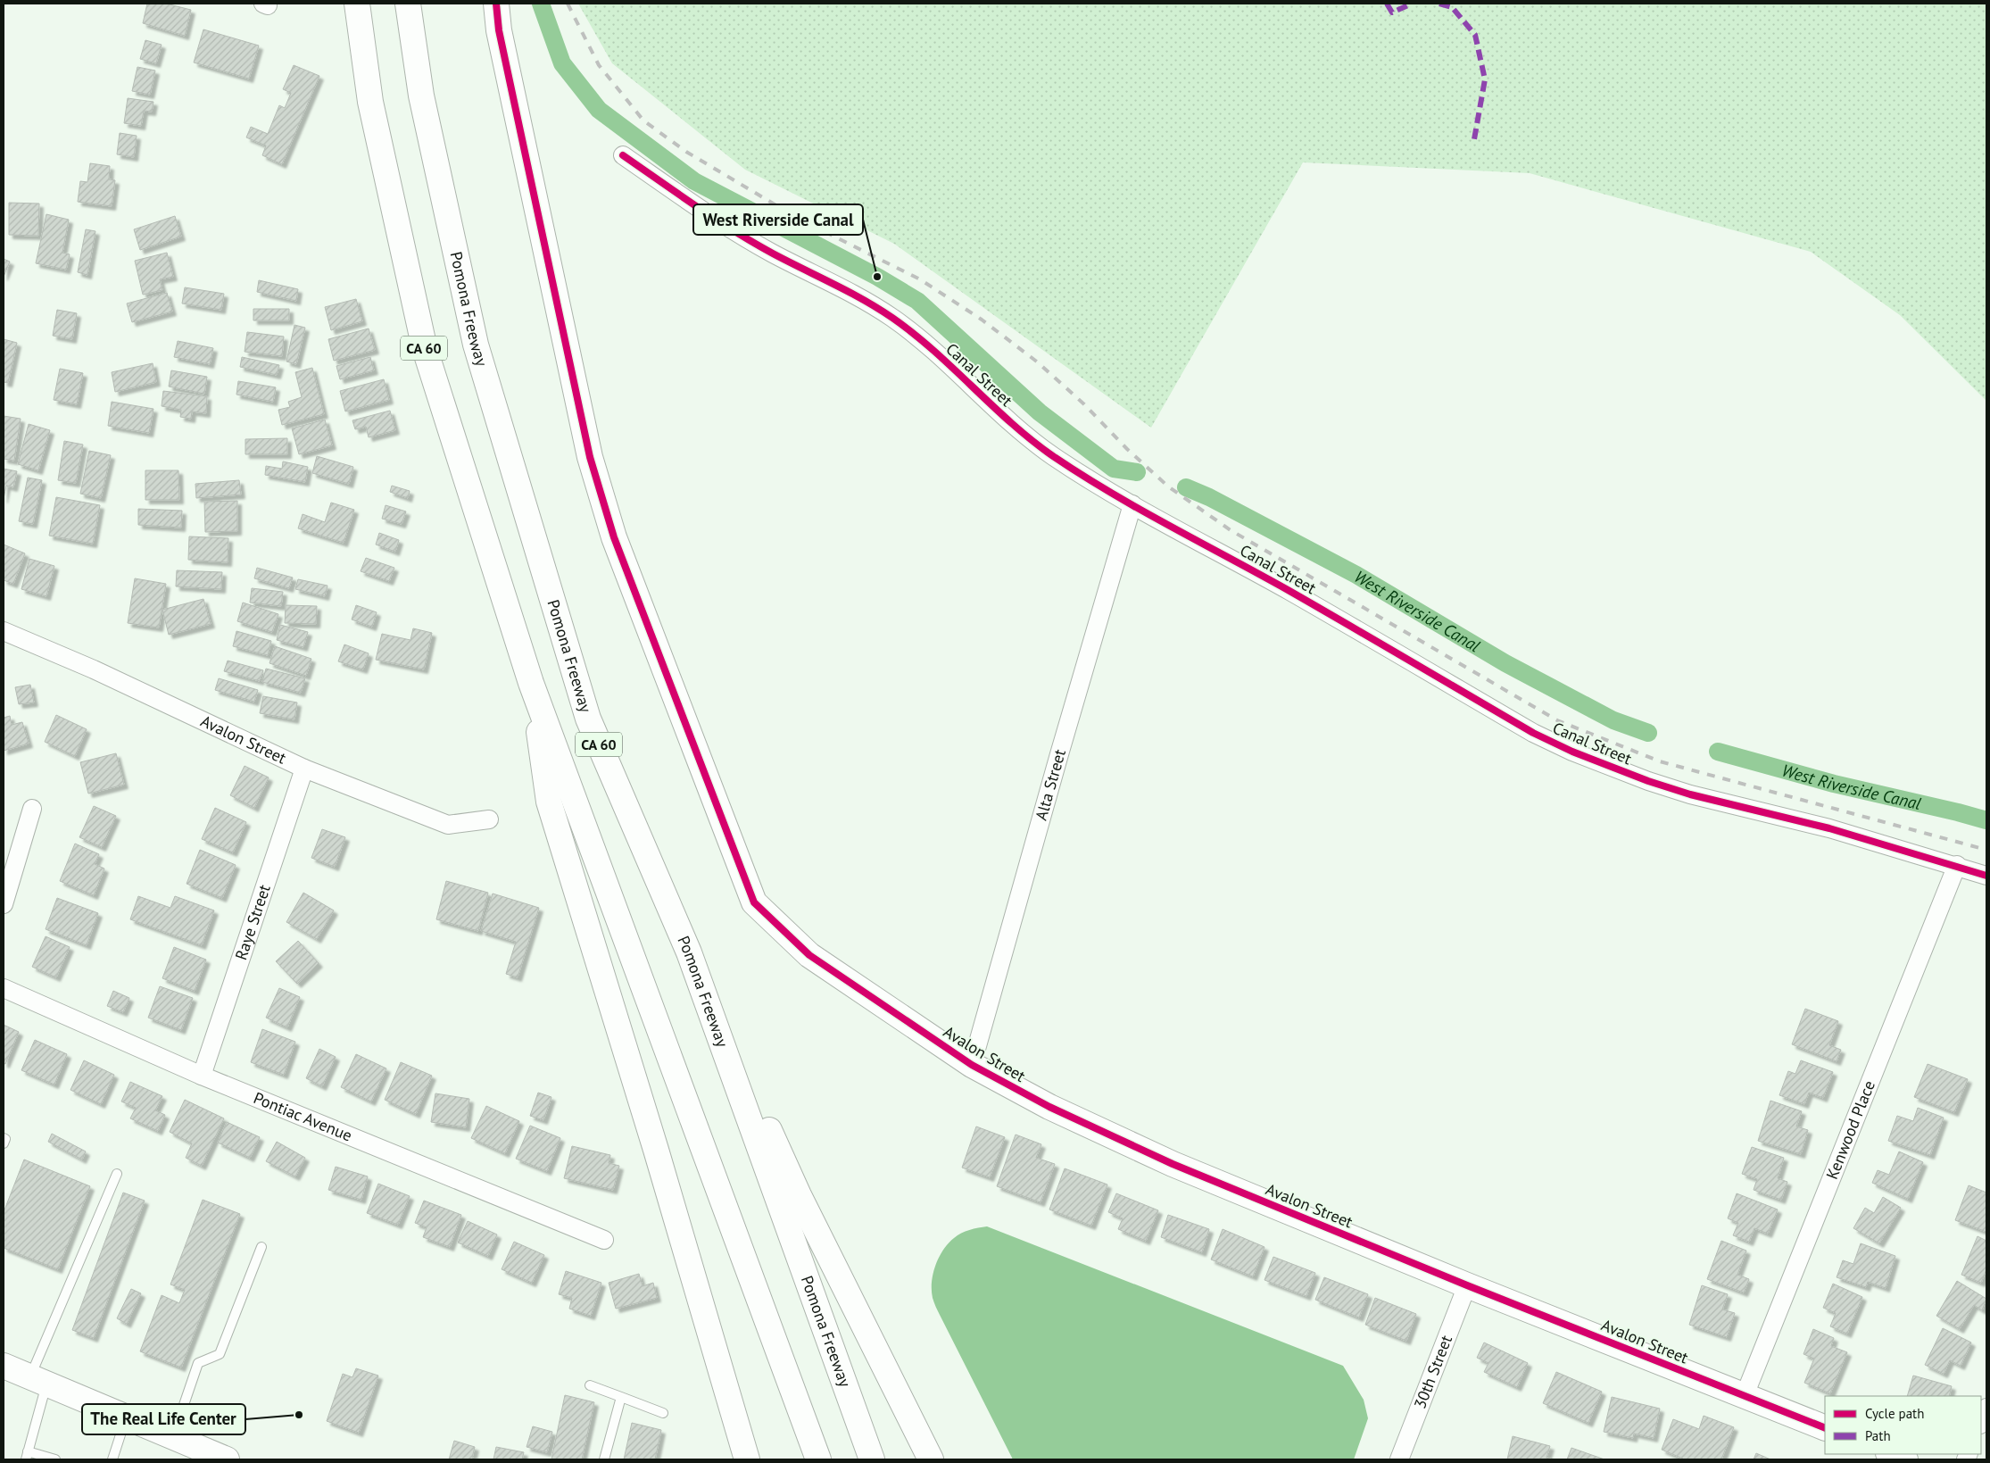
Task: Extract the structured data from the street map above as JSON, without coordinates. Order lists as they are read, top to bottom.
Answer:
{
  "streets": {
    "main road": ["Pomona Freeway", "CA 60", "Avalon Street"],
    "street": [
      "Canal Street",
      "Alta Street",
      "Raye Street",
      "Pontiac Avenue",
      "Kenwood Place",
      "30th Street"
    ]
  },
  "crossings": [
    ["Canal Street", "Alta Street"],
    ["Canal Street", "Kenwood Place"],
    ["Avalon Street", "Alta Street"],
    ["Avalon Street", "Raye Street"],
    ["Avalon Street", "Kenwood Place"],
    ["Avalon Street", "30th Street"],
    ["Raye Street", "Pontiac Avenue"]
  ],
  "water": ["West Riverside Canal"],
  "places": ["West Riverside Canal", "The Real Life Center"],
  "legend": ["Cycle path", "Path"]
}
